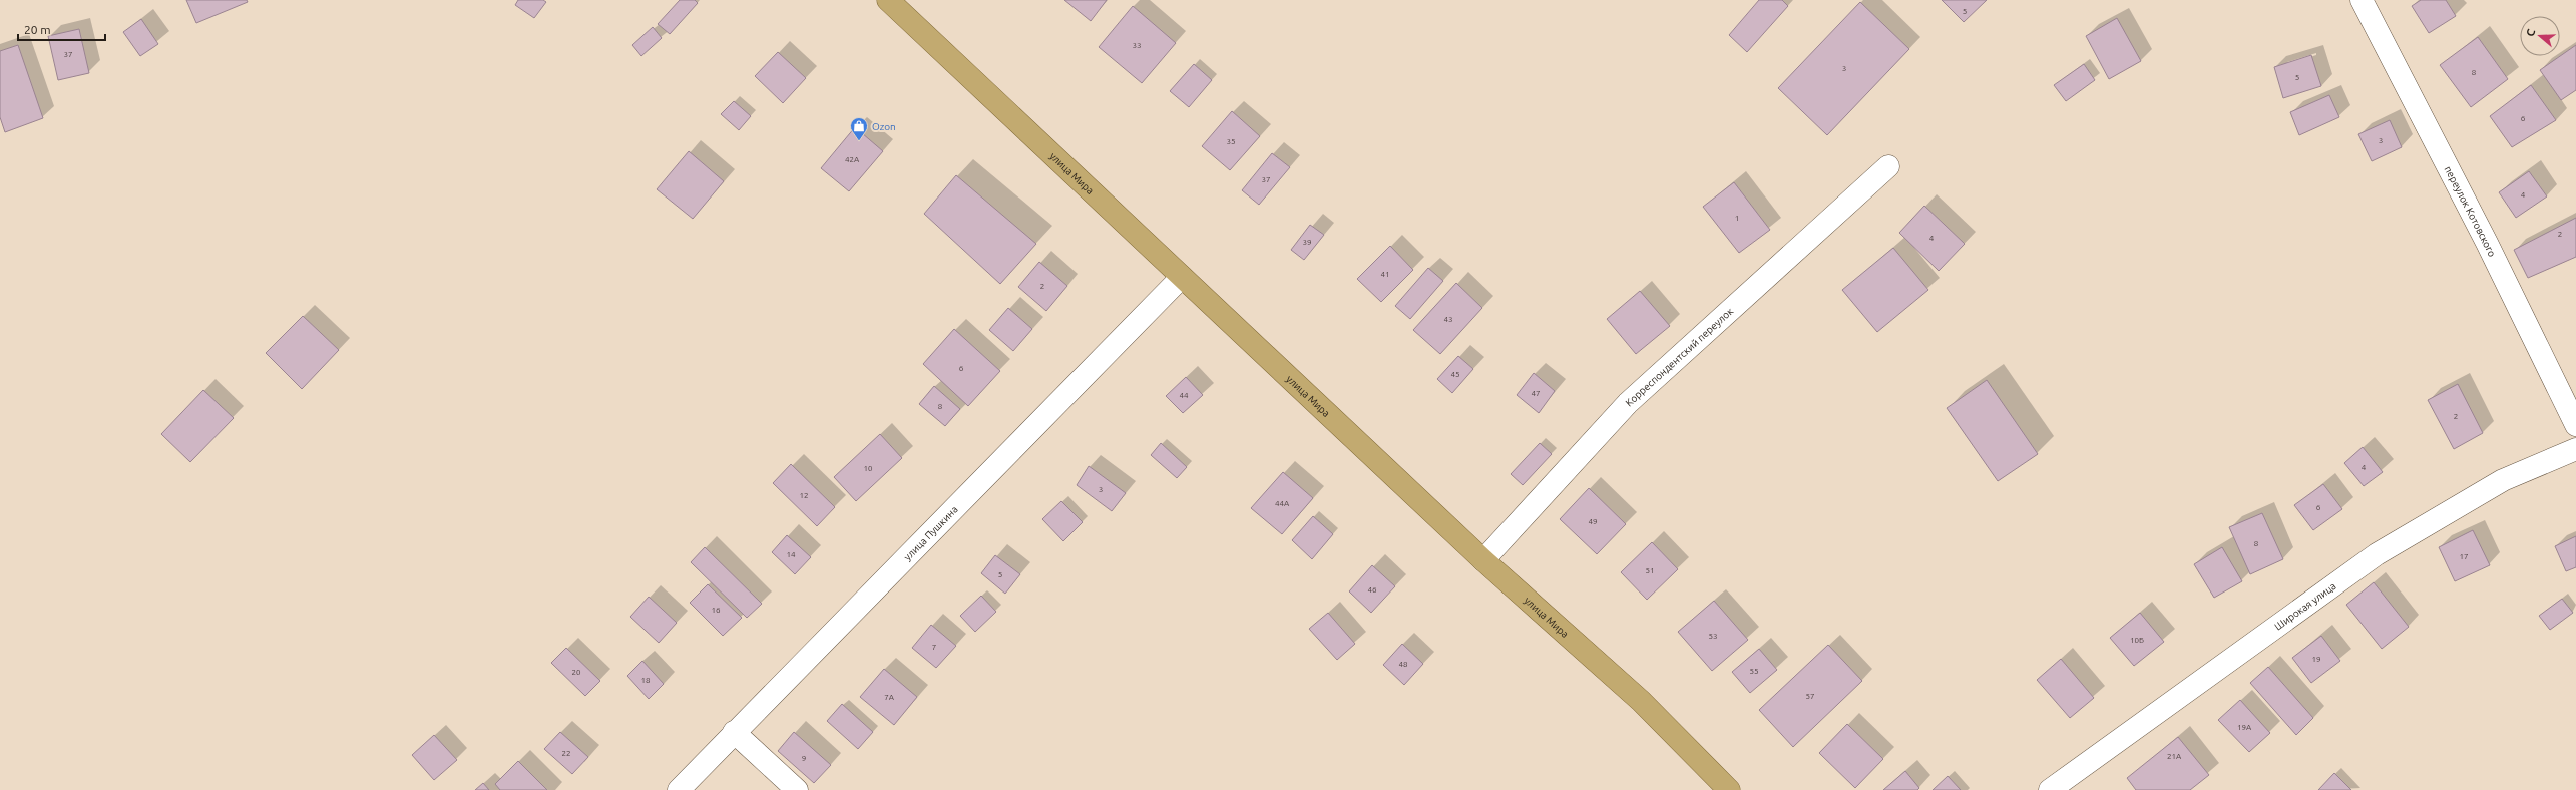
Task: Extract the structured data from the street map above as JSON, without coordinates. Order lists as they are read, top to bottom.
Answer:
{
  "streets": {
    "highway": ["улица Мира"],
    "street": [
      "переулок Котовского",
      "Корреспондентский переулок",
      "улица Пушкина",
      "Широкая улица"
    ]
  },
  "crossings": [
    ["улица Мира", "Корреспондентский переулок"],
    ["улица Мира", "улица Пушкина"]
  ],
  "places": {
    "shop": ["Ozon"]
  },
  "house_numbers": [
    "5",
    "33",
    "37",
    "3",
    "8",
    "5",
    "6",
    "3",
    "35",
    "42А",
    "37",
    "4",
    "1",
    "2",
    "4",
    "39",
    "41",
    "2",
    "43",
    "6",
    "45",
    "47",
    "44",
    "8",
    "2",
    "4",
    "10",
    "3",
    "12",
    "44А",
    "6",
    "49",
    "8",
    "14",
    "17",
    "51",
    "5",
    "46",
    "16",
    "53",
    "10Б",
    "7",
    "19",
    "48",
    "55",
    "20",
    "18",
    "57",
    "7А",
    "19А",
    "22",
    "21А",
    "9"
  ],
  "scale_bar": "20 m",
  "north": "left"
}
